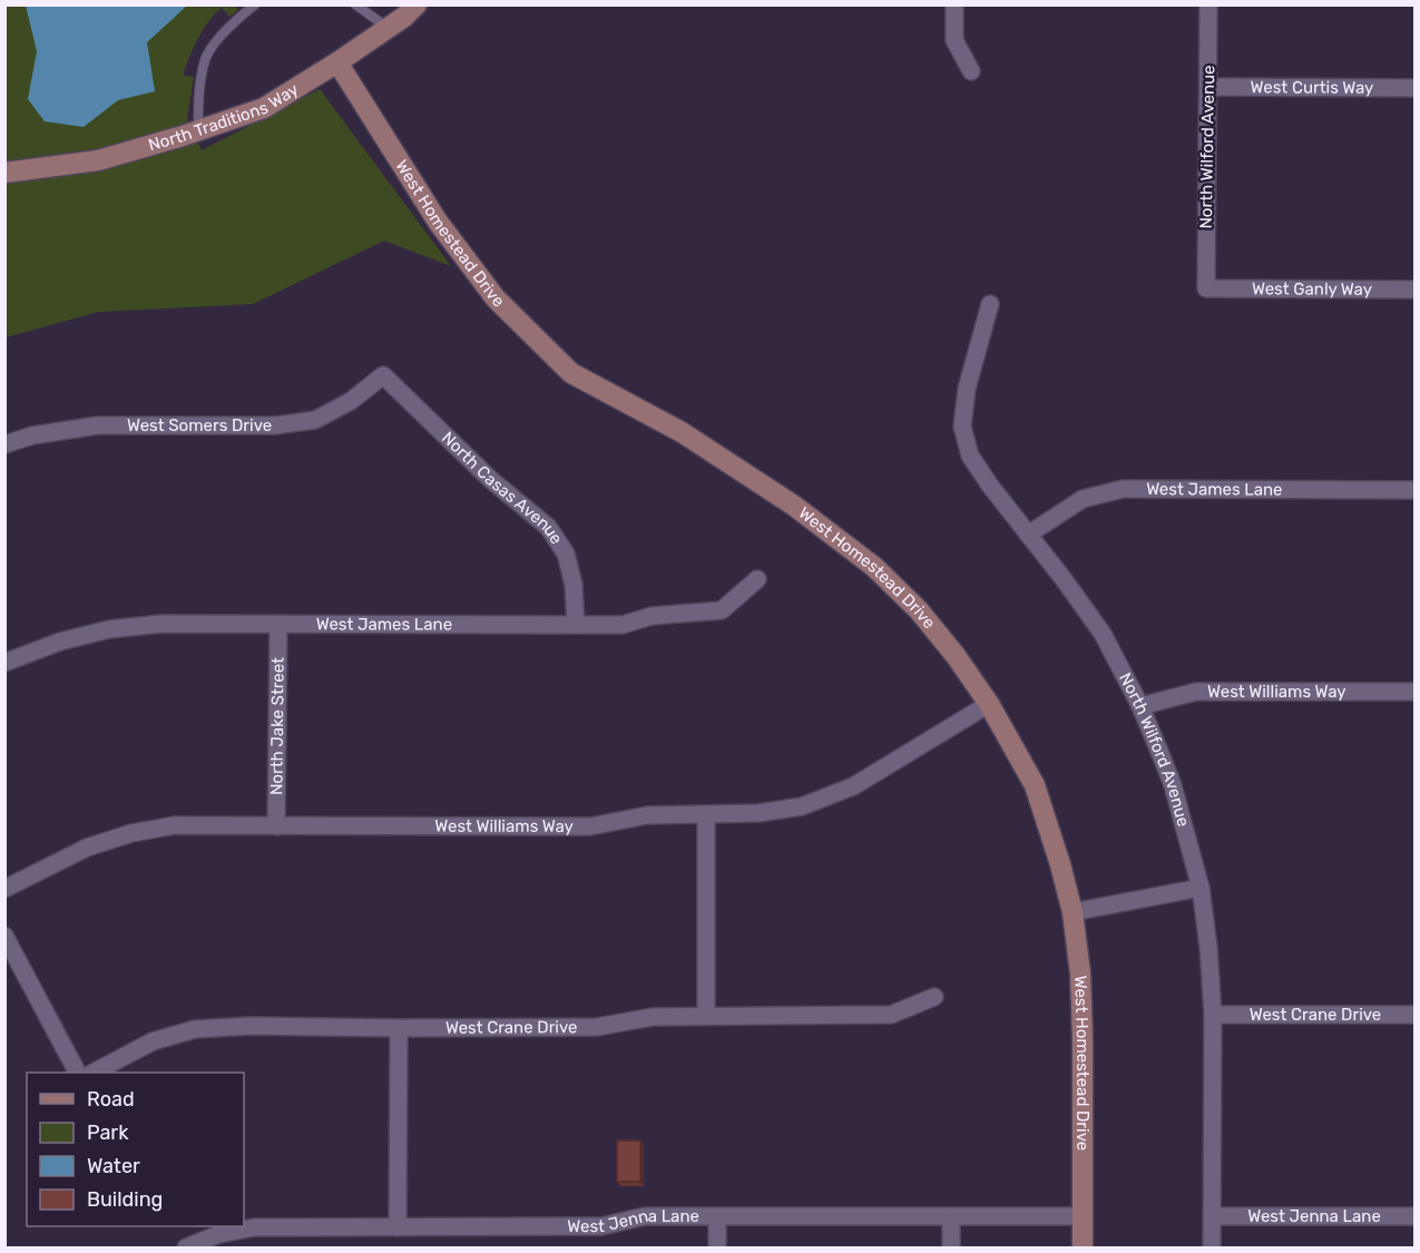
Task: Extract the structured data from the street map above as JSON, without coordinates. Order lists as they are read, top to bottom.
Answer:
{
  "streets": {
    "street": [
      "West Curtis Way",
      "North Traditions Way",
      "North Wilford Avenue",
      "West Homestead Drive",
      "West Ganly Way",
      "West Somers Drive",
      "North Casas Avenue",
      "West James Lane",
      "West Williams Way",
      "North Jake Street",
      "West Crane Drive",
      "West Jenna Lane"
    ]
  },
  "crossings": [
    ["West Curtis Way", "North Wilford Avenue"],
    ["North Traditions Way", "West Homestead Drive"],
    ["North Wilford Avenue", "West Ganly Way"],
    ["North Wilford Avenue", "West James Lane"],
    ["North Wilford Avenue", "West Williams Way"],
    ["North Wilford Avenue", "West Crane Drive"],
    ["North Wilford Avenue", "West Jenna Lane"],
    ["West Homestead Drive", "West Williams Way"],
    ["West Homestead Drive", "West Jenna Lane"],
    ["West Somers Drive", "North Casas Avenue"],
    ["North Casas Avenue", "West James Lane"],
    ["West James Lane", "North Jake Street"],
    ["West Williams Way", "North Jake Street"]
  ],
  "legend": [
    "Road",
    "Park",
    "Water",
    "Building"
  ]
}
